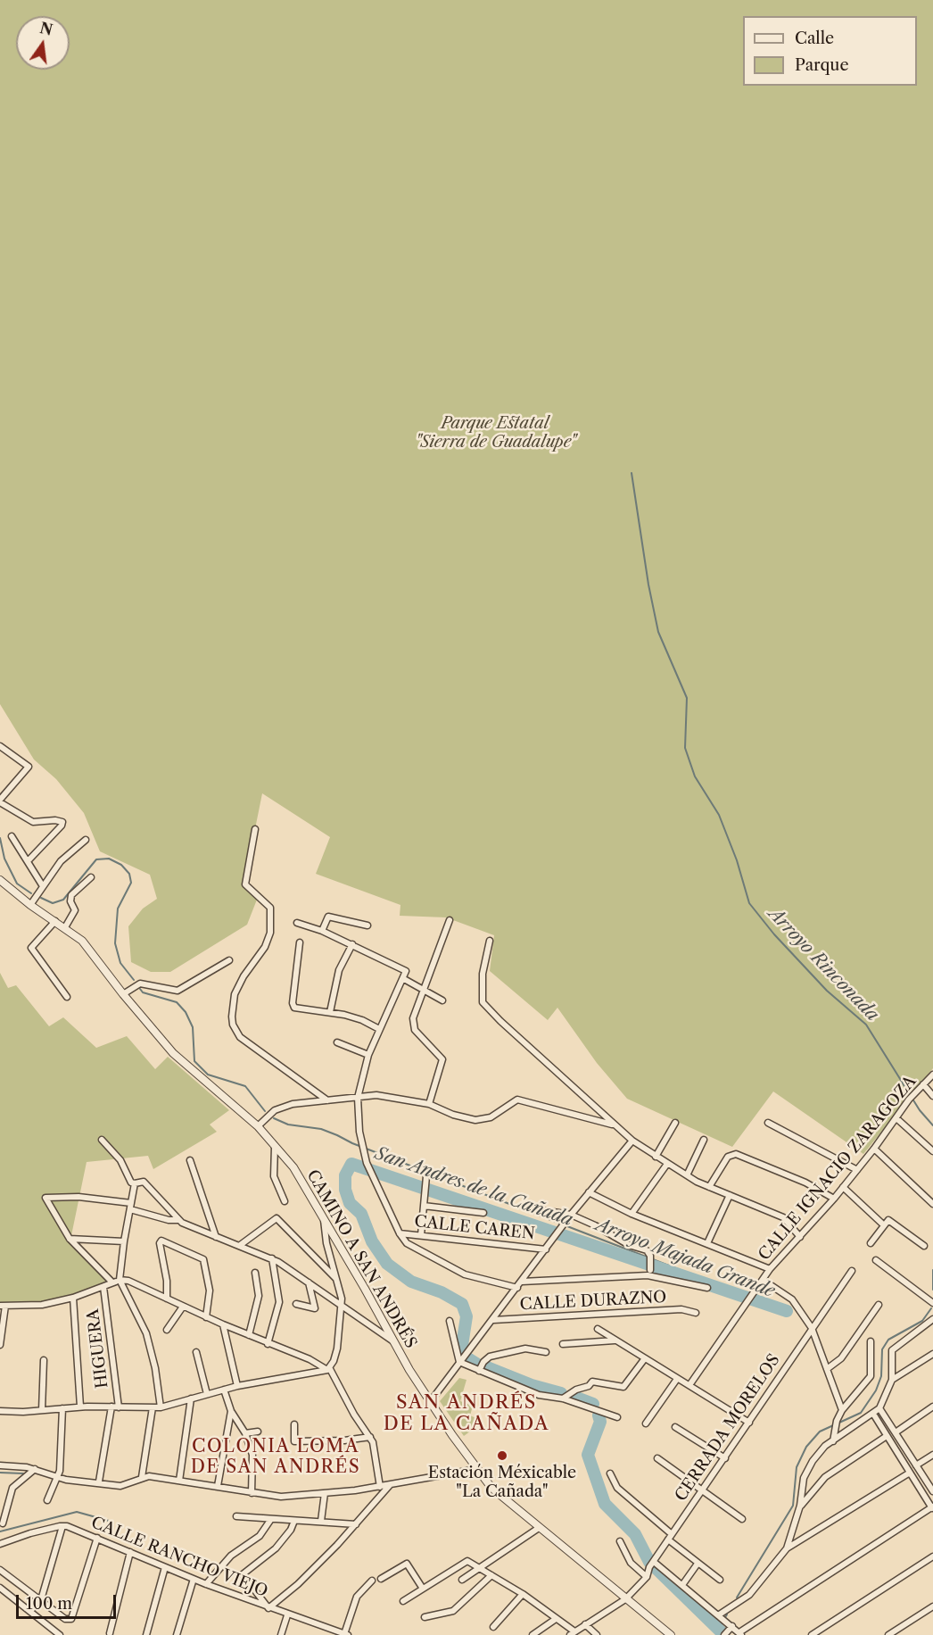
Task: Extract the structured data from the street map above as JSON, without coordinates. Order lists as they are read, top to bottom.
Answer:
{
  "streets": {
    "street": [
      "CALLE IGNACIO ZARAGOZA",
      "CALLE CAREN",
      "CAMINO A SAN ANDRÉS",
      "CALLE DURAZNO",
      "HIGUERA",
      "CERRADA MORELOS",
      "CALLE RANCHO VIEJO"
    ]
  },
  "crossings": [
    ["CALLE CAREN", "CALLE DURAZNO"],
    ["CAMINO A SAN ANDRÉS", "CALLE DURAZNO"],
    ["CAMINO A SAN ANDRÉS", "CERRADA MORELOS"]
  ],
  "districts": ["SAN ANDRÉS DE LA CAÑADA", "COLONIA LOMA DE SAN ANDRÉS"],
  "water": ["Arroyo Rinconada", "San Andres de la Cañada", "Arroyo Majada Grande"],
  "parks": ["Parque Estatal \"Sierra de Guadalupe\""],
  "places": ["Estación Méxicable \"La Cañada\""],
  "legend": ["Calle", "Parque"],
  "scale_bar": "100 m",
  "north": "top"
}
